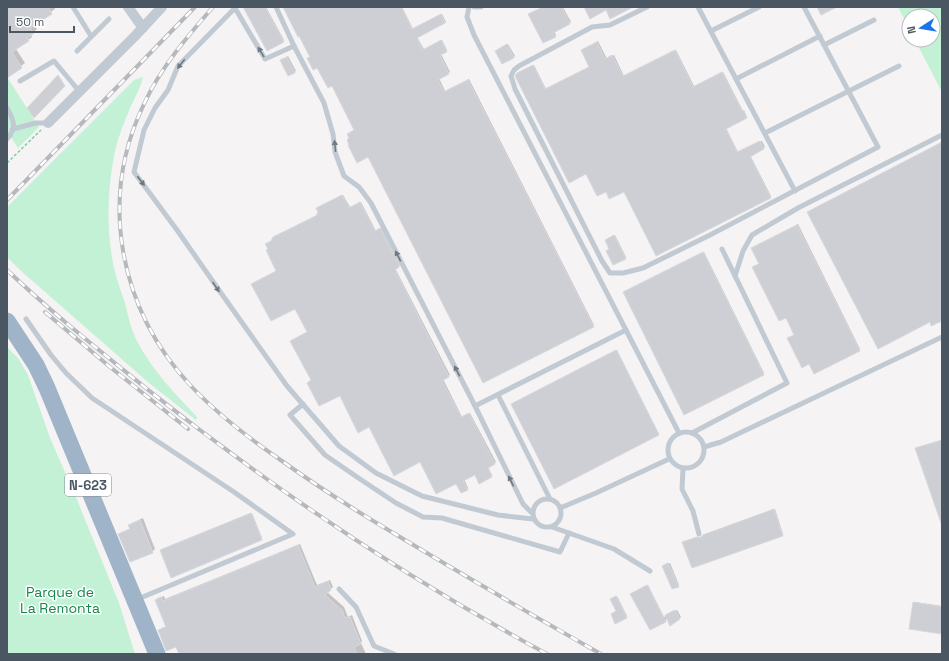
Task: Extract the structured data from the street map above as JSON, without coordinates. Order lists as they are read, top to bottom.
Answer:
{
  "streets": {
    "highway": ["N-623"]
  },
  "parks": ["Parque de La Remonta"],
  "scale_bar": "50 m",
  "north": "left"
}
